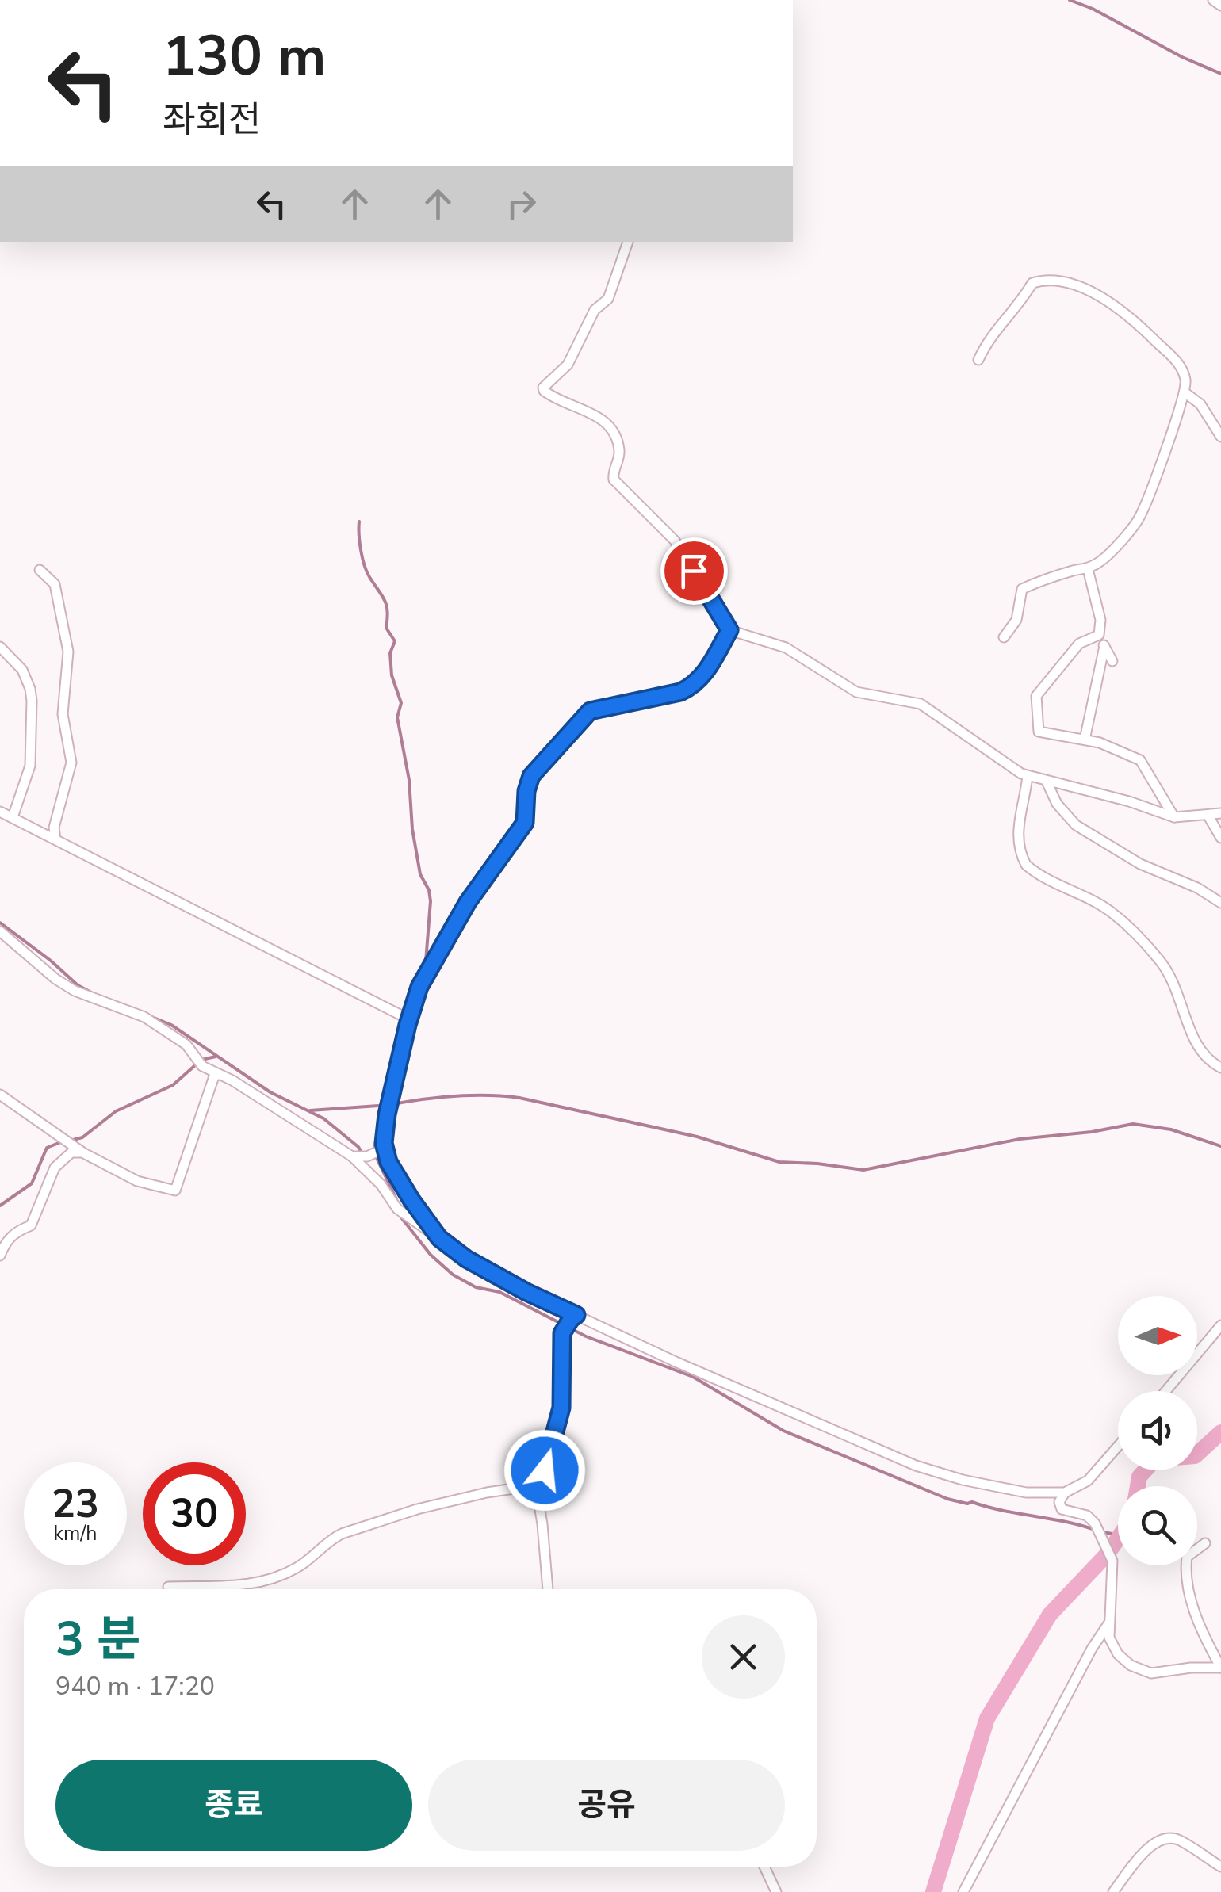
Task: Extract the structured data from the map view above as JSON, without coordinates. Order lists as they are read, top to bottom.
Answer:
{
  "north": "right",
  "page": {
    "turn": ["130 m", "좌회전"],
    "speed": "23 km/h",
    "limit": "30",
    "heading": ["3 분", "940 m · 17:20"],
    "buttons": ["종료", "공유"]
  }
}
